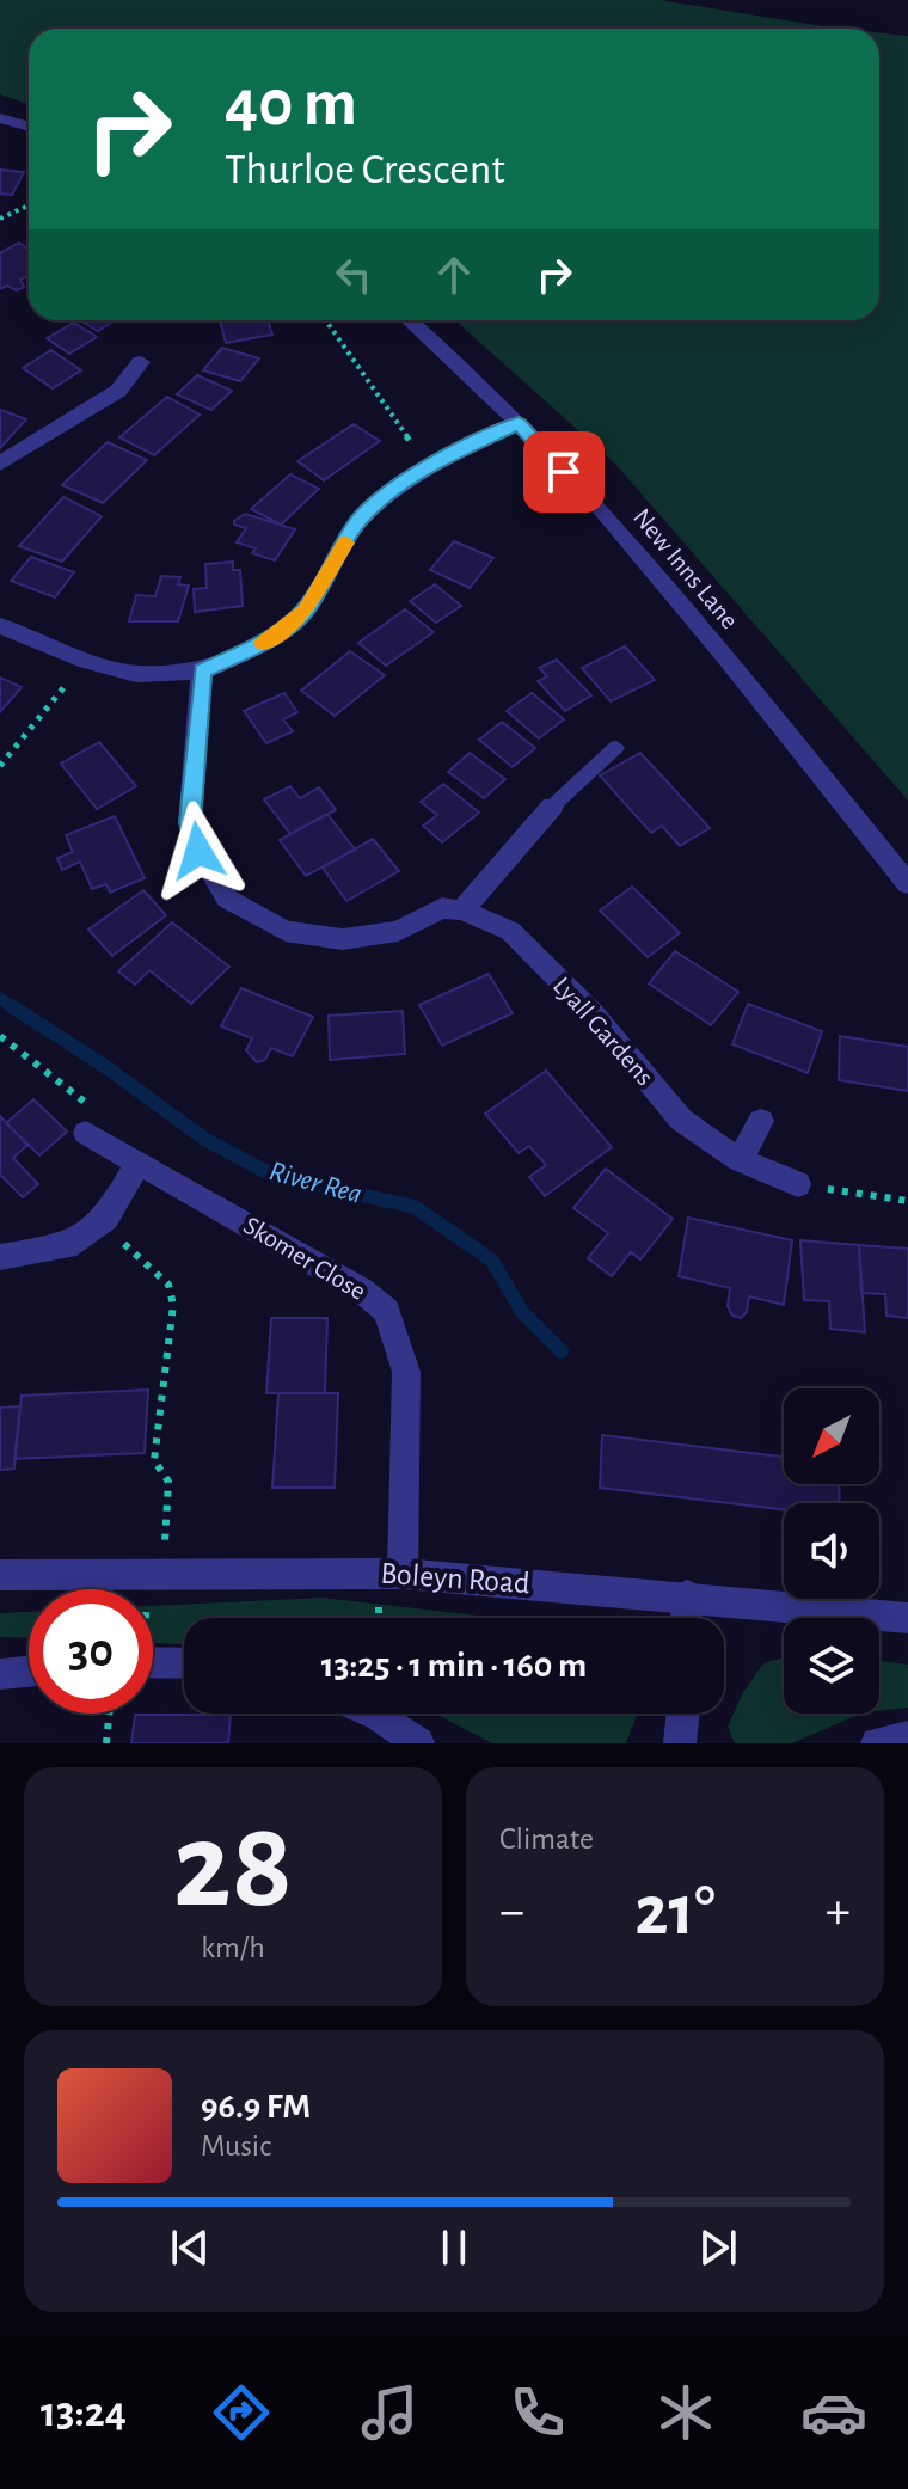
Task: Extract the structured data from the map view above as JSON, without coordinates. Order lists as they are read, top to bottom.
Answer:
{
  "streets": {
    "street": [
      "New Inns Lane",
      "Lyall Gardens",
      "Skomer Close",
      "Boleyn Road"
    ]
  },
  "crossings": [
    ["Skomer Close", "Boleyn Road"]
  ],
  "water": ["River Rea"],
  "north": "bottom left",
  "page": {
    "turn": ["40 m", "Thurloe Crescent"],
    "limit": "30",
    "trip": "13:25 · 1 min · 160 m",
    "tile": [
      ["28", "km/h"],
      "Climate"
    ],
    "heat": ["−", "21°", "+"],
    "song": ["96.9 FM", "Music"],
    "tabs": "13:24"
  }
}
